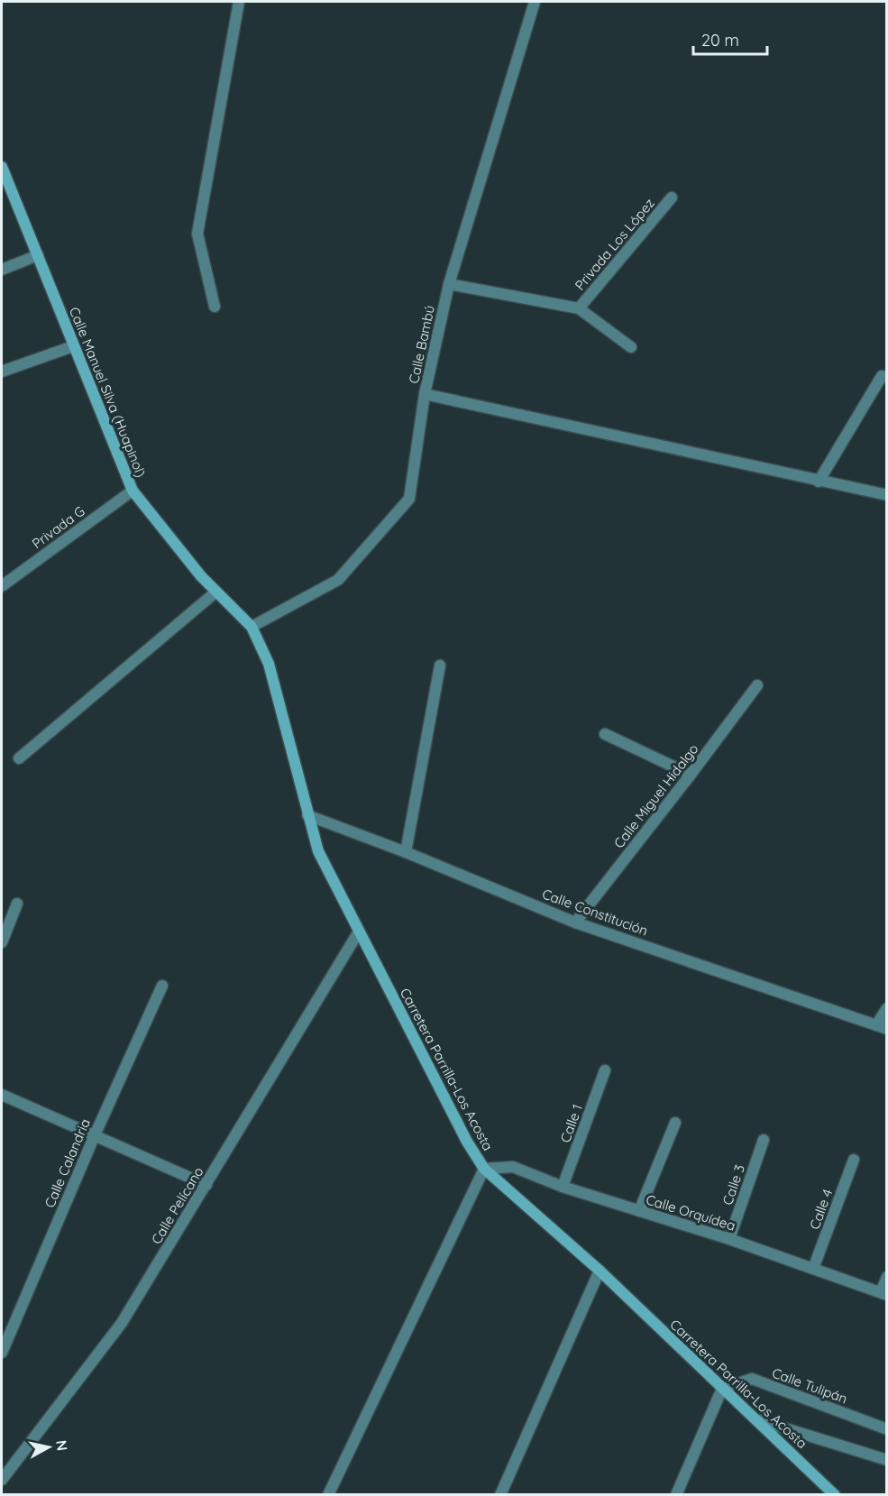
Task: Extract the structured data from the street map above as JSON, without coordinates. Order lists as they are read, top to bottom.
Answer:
{
  "streets": {
    "street": [
      "Privada Los López",
      "Calle Bambú",
      "Calle Manuel Silva (Huapinol)",
      "Privada G",
      "Calle Miguel Hidalgo",
      "Calle Constitución",
      "Carretera Parrilla-Los Acosta",
      "Calle 1",
      "Calle Calandria",
      "Calle 3",
      "Calle Pelícano",
      "Calle 4",
      "Calle Orquídea",
      "Calle Tulipán"
    ]
  },
  "crossings": [
    ["Privada Los López", "Calle Bambú"],
    ["Calle Bambú", "Calle Manuel Silva (Huapinol)"],
    ["Calle Bambú", "Carretera Parrilla-Los Acosta"],
    ["Calle Manuel Silva (Huapinol)", "Privada G"],
    ["Calle Manuel Silva (Huapinol)", "Carretera Parrilla-Los Acosta"],
    ["Calle Miguel Hidalgo", "Calle Constitución"],
    ["Calle Constitución", "Carretera Parrilla-Los Acosta"],
    ["Carretera Parrilla-Los Acosta", "Calle Pelícano"],
    ["Carretera Parrilla-Los Acosta", "Calle Orquídea"],
    ["Carretera Parrilla-Los Acosta", "Calle Tulipán"],
    ["Calle 1", "Calle Orquídea"],
    ["Calle 3", "Calle Orquídea"],
    ["Calle 4", "Calle Orquídea"]
  ],
  "scale_bar": "20 m",
  "north": "right"
}
